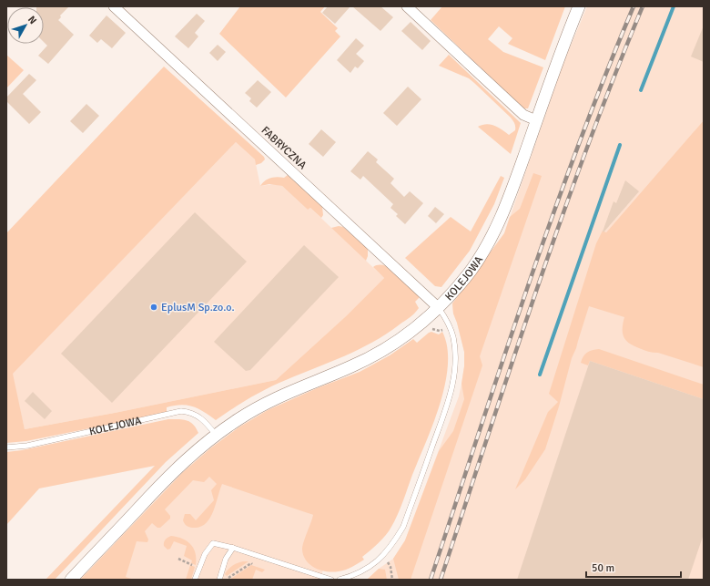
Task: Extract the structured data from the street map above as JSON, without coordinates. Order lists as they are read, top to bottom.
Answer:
{
  "streets": {
    "street": ["FABRYCZNA", "KOLEJOWA"]
  },
  "crossings": [
    ["FABRYCZNA", "KOLEJOWA"]
  ],
  "places": ["EplusM Sp.zo.o."],
  "scale_bar": "50 m",
  "north": "top right"
}
